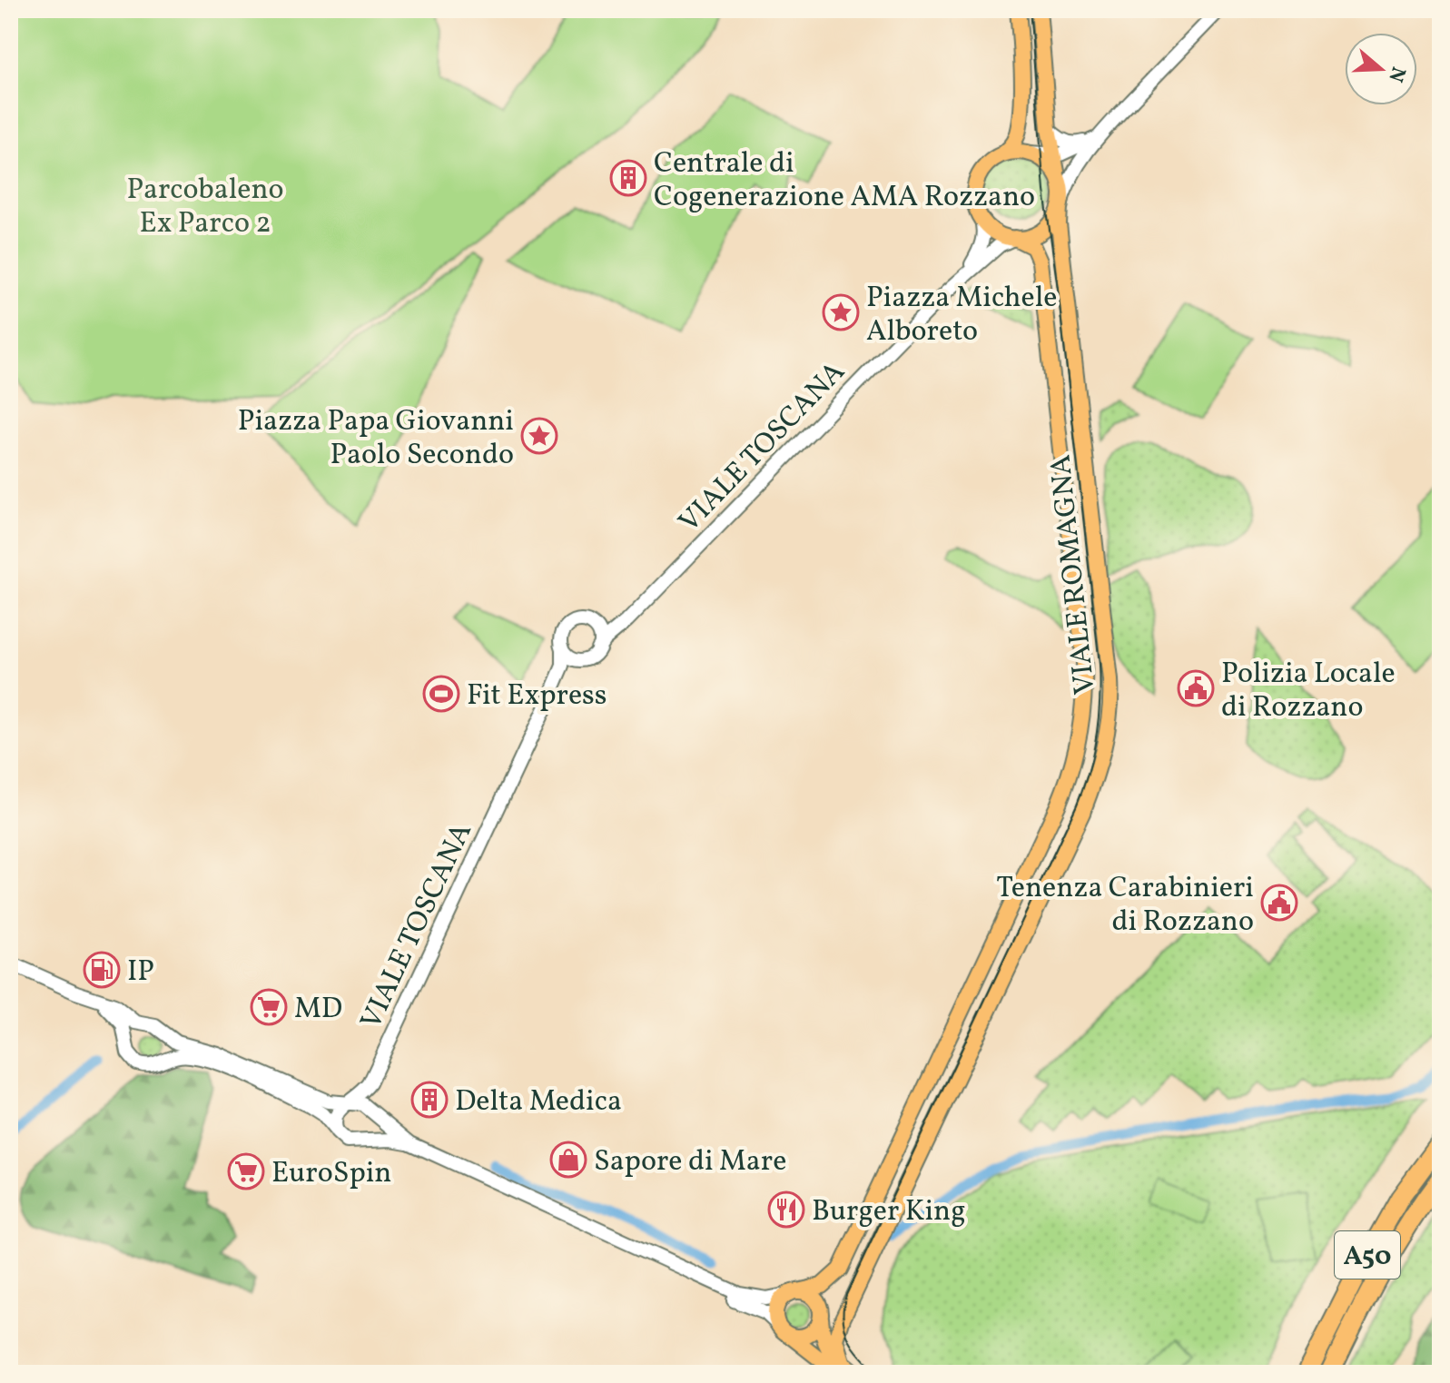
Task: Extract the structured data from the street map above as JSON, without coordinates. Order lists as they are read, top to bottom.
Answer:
{
  "streets": {
    "highway": ["A50"],
    "main road": ["VIALE ROMAGNA"],
    "street": ["VIALE TOSCANA"]
  },
  "crossings": [
    ["VIALE TOSCANA", "VIALE ROMAGNA"]
  ],
  "parks": ["Parcobaleno Ex Parco 2"],
  "places": {
    "building": ["Centrale di Cogenerazione AMA Rozzano", "Delta Medica"],
    "place": ["Piazza Michele Alboreto", "Piazza Papa Giovanni Paolo Secondo"],
    "public building": ["Polizia Locale di Rozzano", "Tenenza Carabinieri di Rozzano"],
    "sports": ["Fit Express"],
    "fuel station": ["IP"],
    "supermarket": ["MD", "EuroSpin"],
    "shop": ["Sapore di Mare"],
    "restaurant": ["Burger King"]
  },
  "north": "right"
}
